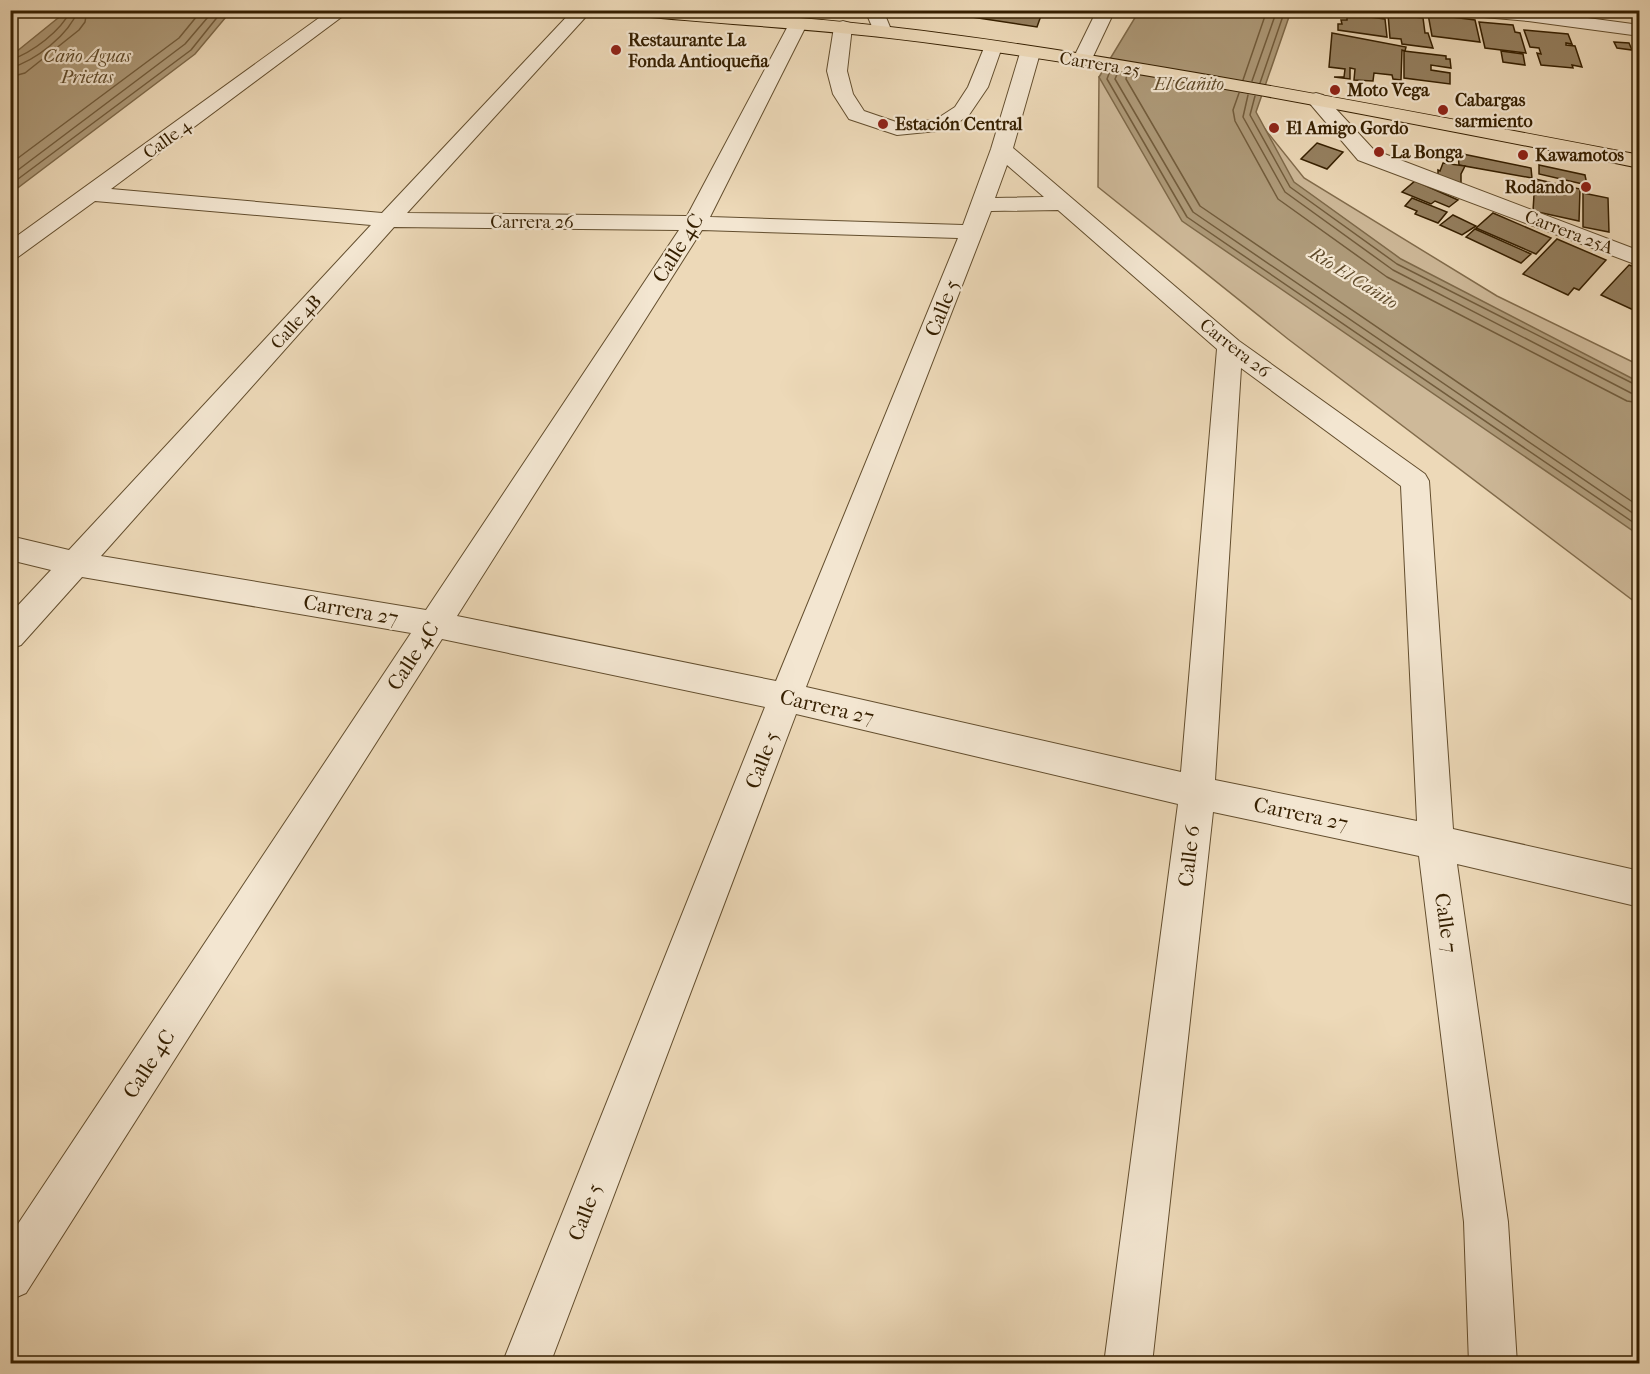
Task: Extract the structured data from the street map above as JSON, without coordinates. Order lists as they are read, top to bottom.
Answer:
{
  "streets": {
    "main road": ["Carrera 25"],
    "street": [
      "Calle 4",
      "Carrera 26",
      "Carrera 25A",
      "Calle 4C",
      "Calle 5",
      "Calle 4B",
      "Carrera 27",
      "Calle 6",
      "Calle 7"
    ]
  },
  "crossings": [
    ["Carrera 25", "Carrera 25A"],
    ["Carrera 25", "Calle 4C"],
    ["Carrera 25", "Calle 5"],
    ["Calle 4", "Carrera 26"],
    ["Carrera 26", "Calle 4C"],
    ["Carrera 26", "Calle 5"],
    ["Carrera 26", "Calle 4B"],
    ["Carrera 26", "Calle 6"],
    ["Carrera 26", "Calle 7"],
    ["Calle 4C", "Carrera 27"],
    ["Calle 5", "Carrera 27"],
    ["Calle 4B", "Carrera 27"],
    ["Carrera 27", "Calle 6"],
    ["Carrera 27", "Calle 7"]
  ],
  "water": ["Caño Aguas Prietas", "El Cañito", "Río El Cañito"],
  "places": [
    "Restaurante La Fonda Antioqueña",
    "Moto Vega",
    "Cabargas sarmiento",
    "Estación Central",
    "El Amigo Gordo",
    "La Bonga",
    "Kawamotos",
    "Rodando"
  ]
}
